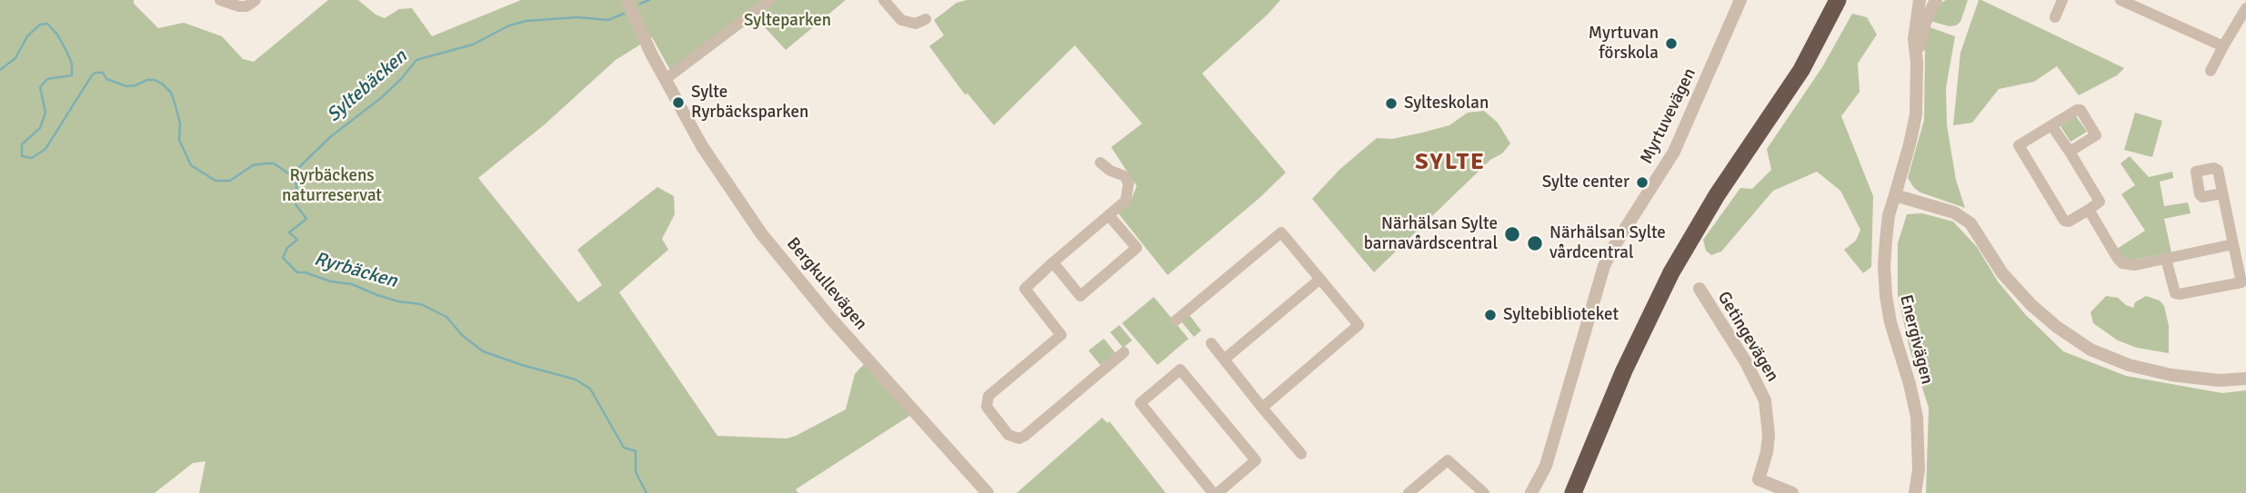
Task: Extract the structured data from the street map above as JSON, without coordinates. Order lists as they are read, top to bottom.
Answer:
{
  "streets": {
    "street": [
      "Myrtuvevägen",
      "Bergkullevägen",
      "Getingevägen",
      "Energivägen"
    ]
  },
  "districts": ["SYLTE"],
  "water": ["Syltebäcken", "Ryrbäcken"],
  "parks": ["Sylteparken", "Ryrbäckens naturreservat"],
  "places": [
    "Myrtuvan förskola",
    "Sylte Ryrbäcksparken",
    "Sylteskolan",
    "Sylte center",
    "Närhälsan Sylte barnavårdscentral",
    "Närhälsan Sylte vårdcentral",
    "Syltebiblioteket"
  ]
}
